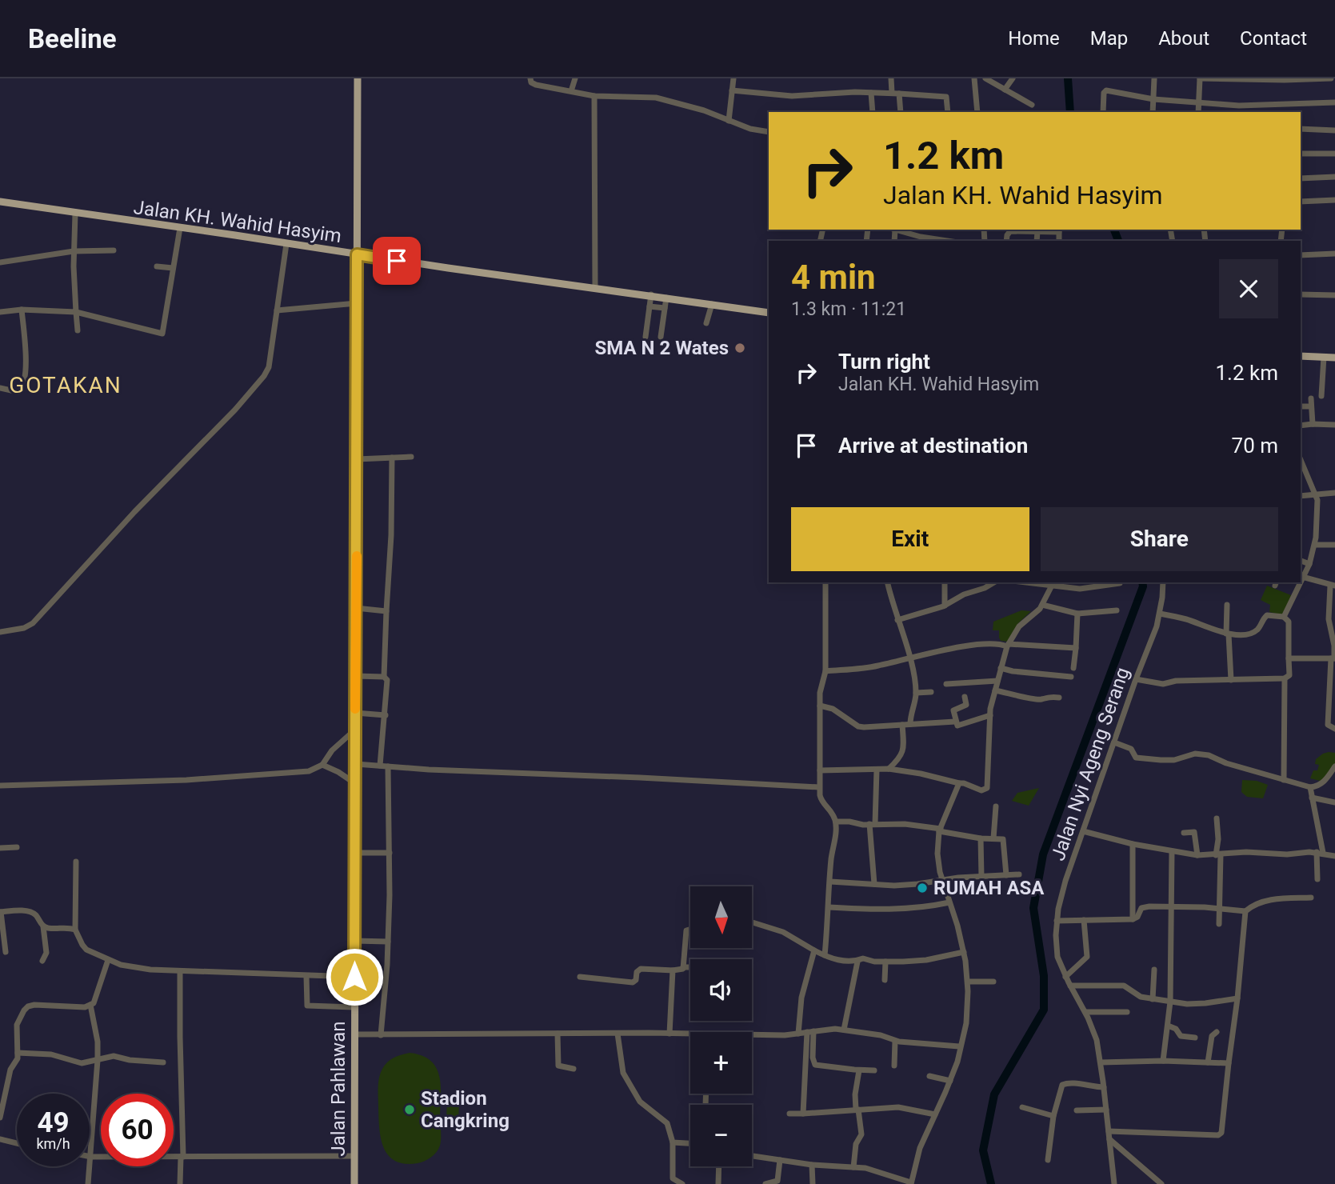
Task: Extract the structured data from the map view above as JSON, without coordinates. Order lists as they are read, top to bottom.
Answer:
{
  "streets": {
    "main road": ["Jalan KH. Wahid Hasyim", "Jalan Pahlawan"],
    "street": ["Jalan Nyi Ageng Serang"]
  },
  "crossings": [
    ["Jalan KH. Wahid Hasyim", "Jalan Pahlawan"]
  ],
  "districts": ["GOTAKAN"],
  "places": ["SMA N 2 Wates", "RUMAH ASA", "Stadion Cangkring"],
  "north": "bottom",
  "page": {
    "header": "Beeline",
    "nav": [
      "Home",
      "Map",
      "About",
      "Contact"
    ],
    "turn": ["1.2 km", "Jalan KH. Wahid Hasyim"],
    "heading": ["4 min", "1.3 km · 11:21"],
    "list": [
      {
        "name": "Turn right",
        "note": "Jalan KH. Wahid Hasyim",
        "value": "1.2 km"
      },
      {
        "name": "Arrive at destination",
        "value": "70 m"
      }
    ],
    "buttons": ["Exit", "Share"],
    "map_buttons": ["+", "−"],
    "speed": "49 km/h",
    "limit": "60"
  }
}
